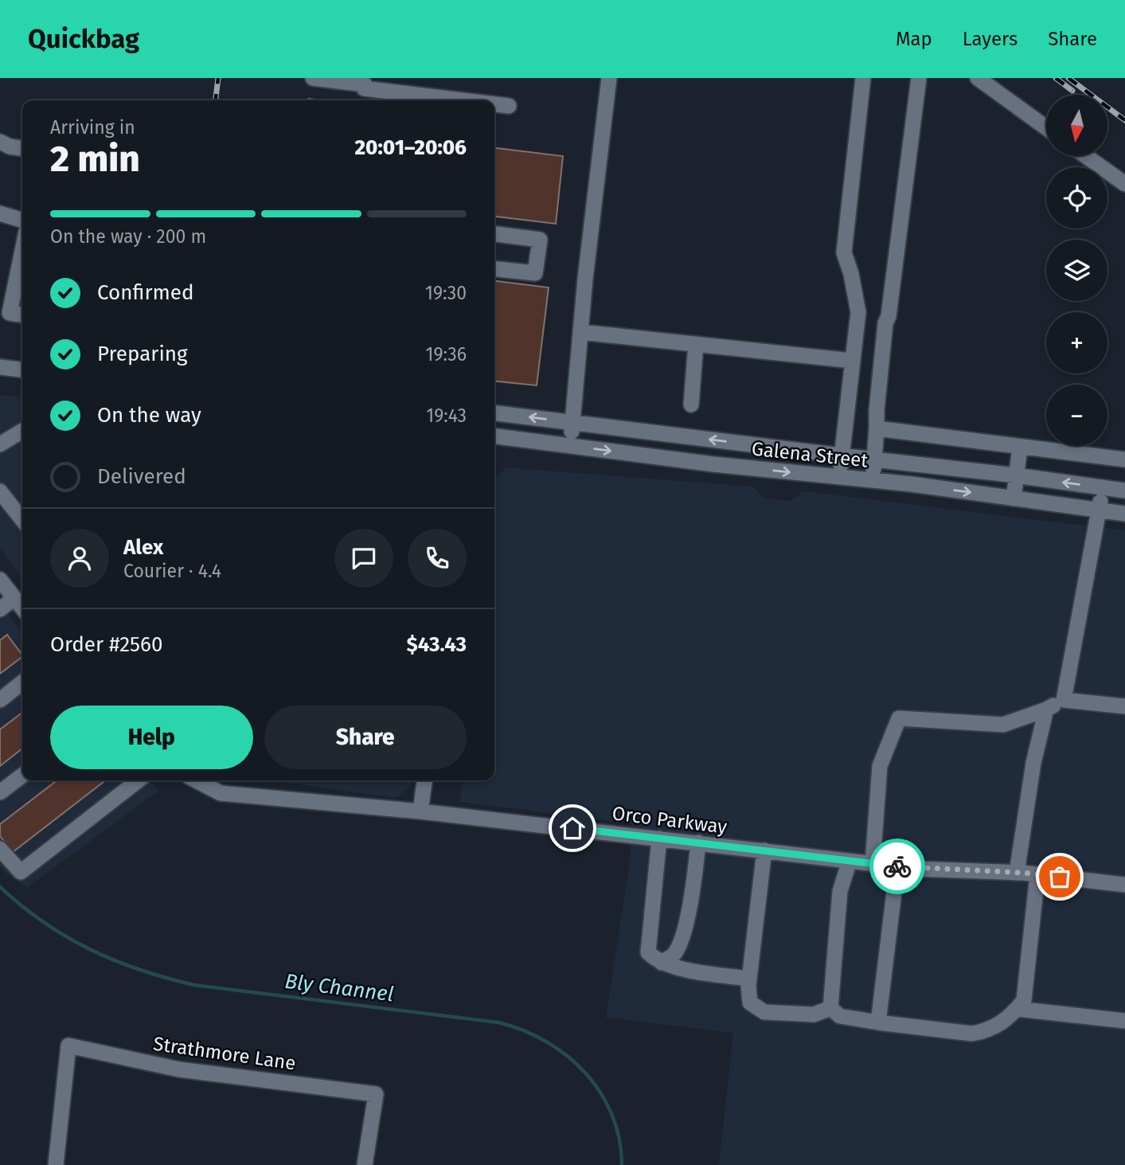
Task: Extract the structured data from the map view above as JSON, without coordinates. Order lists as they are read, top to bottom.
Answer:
{
  "streets": {
    "street": ["Galena Street", "Orco Parkway", "Strathmore Lane"]
  },
  "water": ["Bly Channel"],
  "north": "bottom",
  "page": {
    "header": "Quickbag",
    "nav": ["Map", "Layers", "Share"],
    "map_buttons": ["+", "−"],
    "heading": ["2 min", "Arriving in", "20:01–20:06"],
    "panel": [
      "Alex",
      "Courier · 4.4",
      "Order #2560",
      "$43.43"
    ],
    "bar": "On the way · 200 m",
    "list": [
      ["Confirmed", "19:30"],
      ["Preparing", "19:36"],
      ["On the way", "19:43"],
      "Delivered"
    ],
    "buttons": ["Help", "Share"]
  }
}
